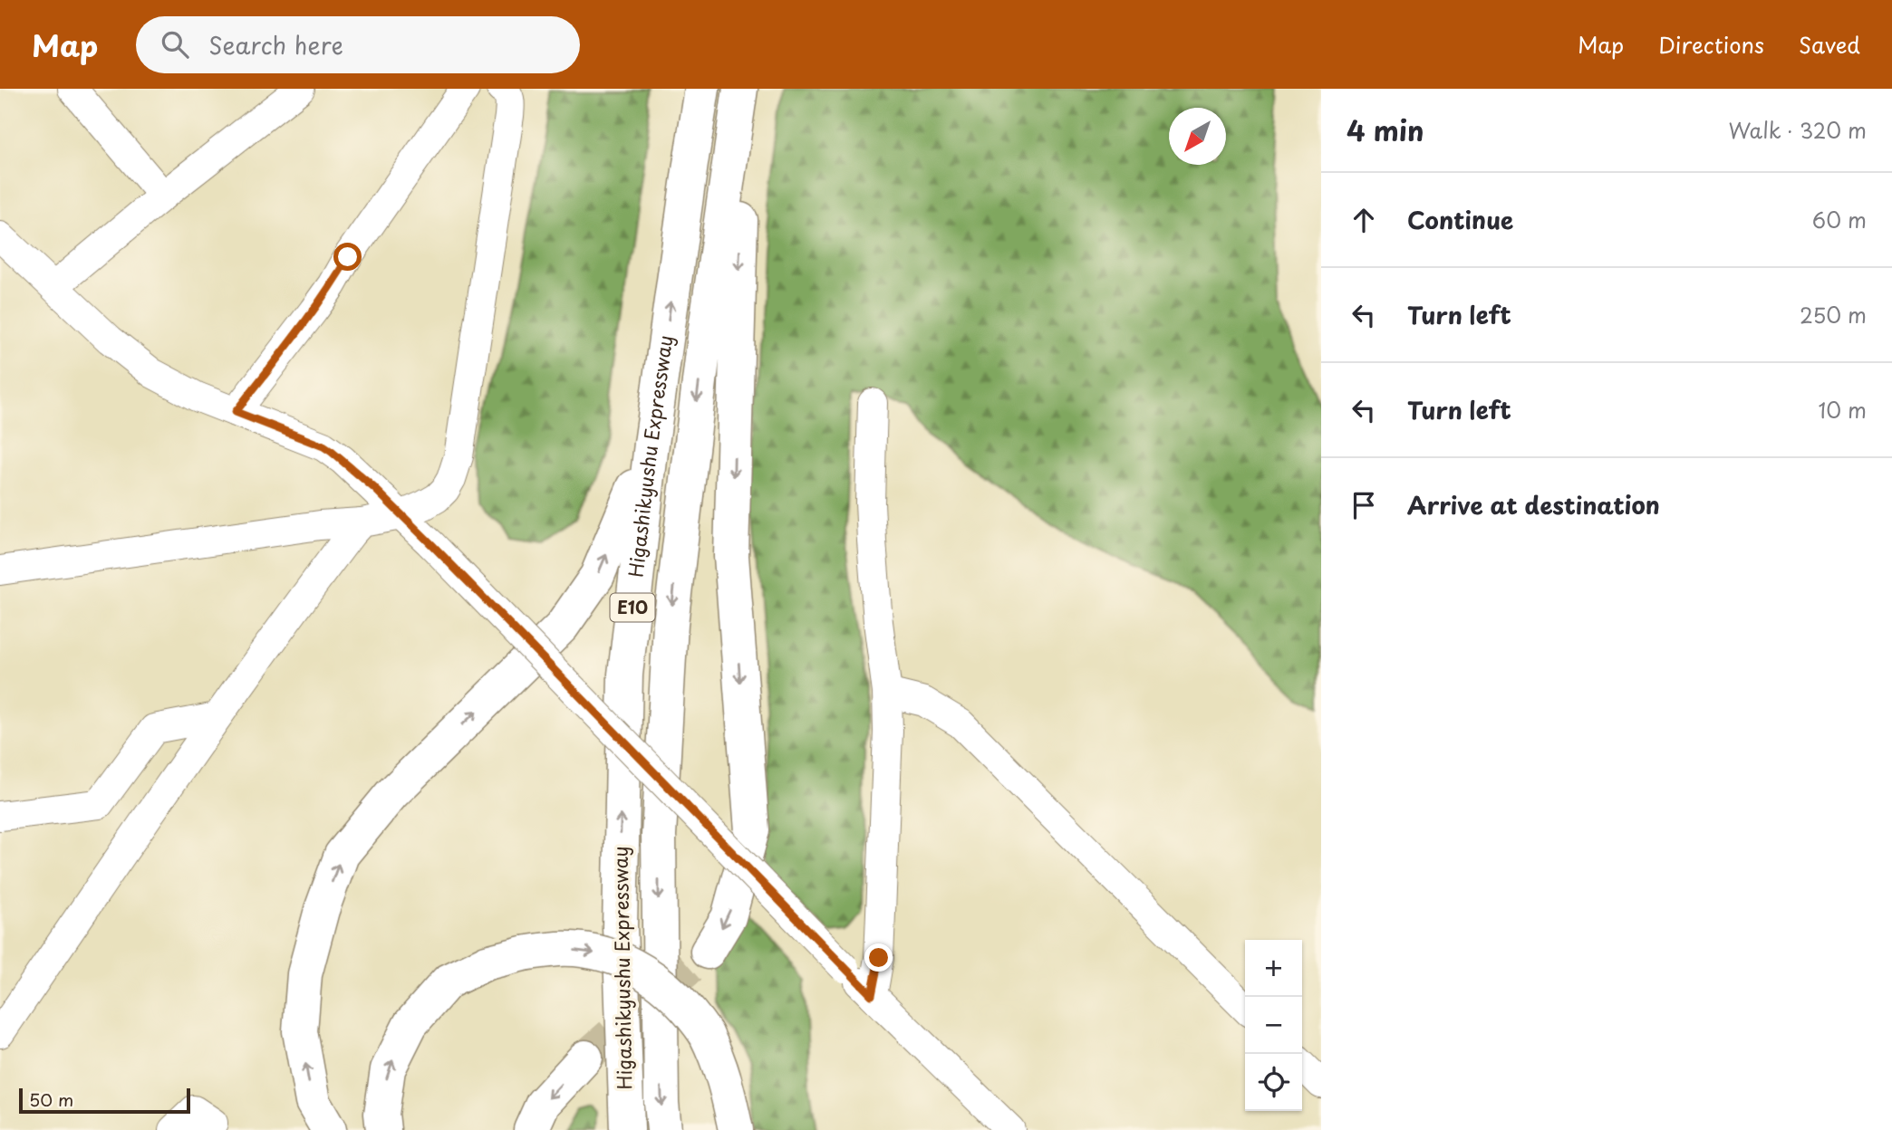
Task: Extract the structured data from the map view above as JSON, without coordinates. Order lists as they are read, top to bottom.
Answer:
{
  "streets": {
    "highway": ["Higashikyushu Expressway", "E10"]
  },
  "scale_bar": "50 m",
  "north": "bottom left",
  "page": {
    "header": "Map",
    "search": "Search here",
    "nav": ["Map", "Directions", "Saved"],
    "heading": ["4 min", "Walk · 320 m"],
    "list": [
      ["Continue", "60 m"],
      ["Turn left", "250 m"],
      ["Turn left", "10 m"],
      "Arrive at destination"
    ],
    "map_buttons": ["+", "−"],
    "scale": "50 m"
  }
}
